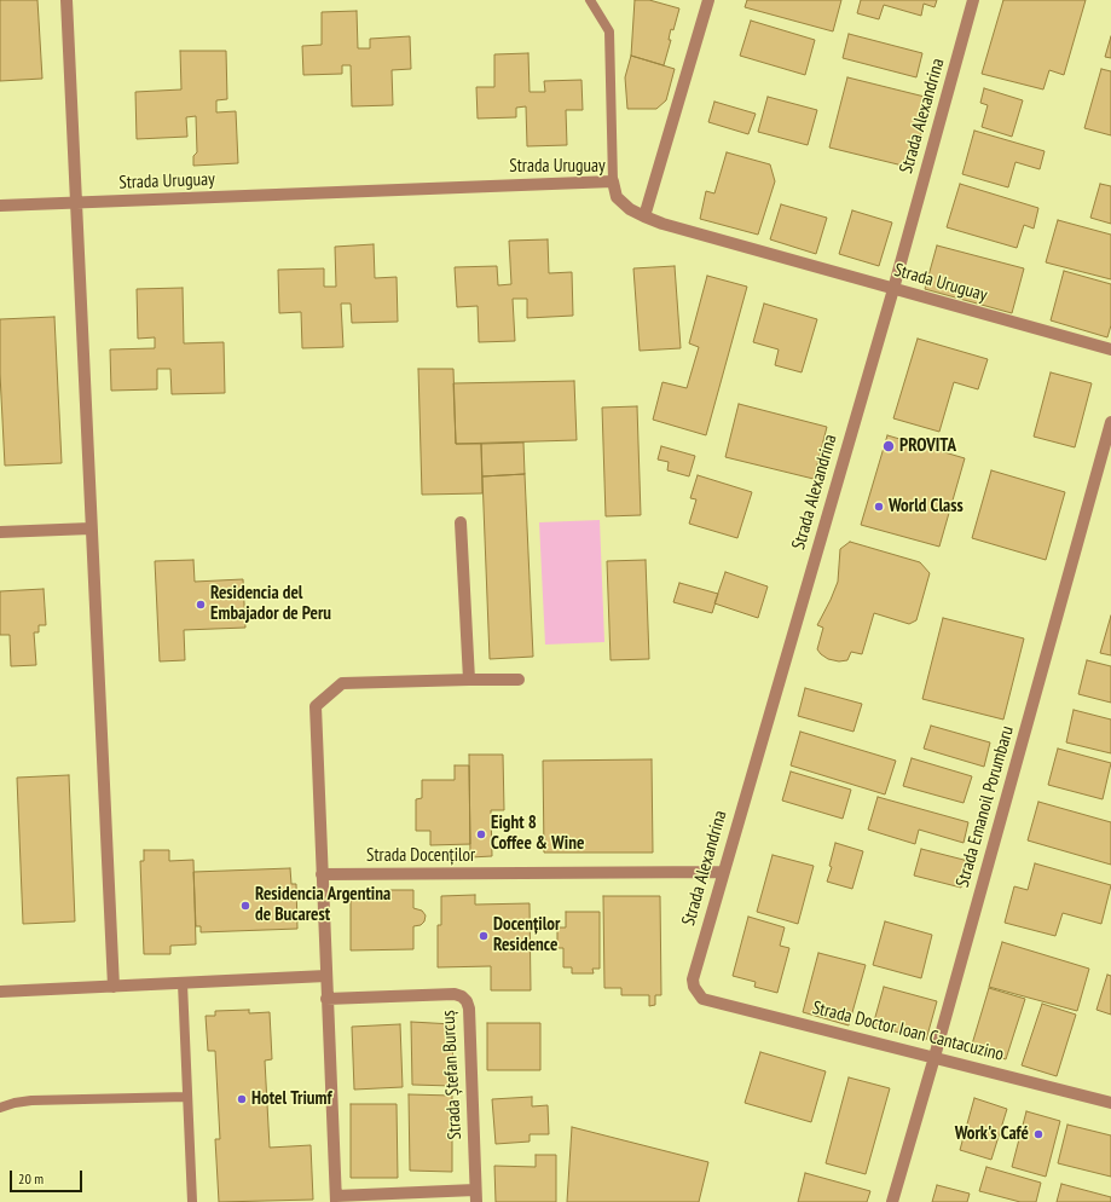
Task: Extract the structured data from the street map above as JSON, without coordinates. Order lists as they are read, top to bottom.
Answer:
{
  "streets": {
    "street": [
      "Strada Alexandrina",
      "Strada Uruguay",
      "Strada Emanoil Porumbaru",
      "Strada Docenților",
      "Strada Doctor Ioan Cantacuzino",
      "Strada Ștefan Burcuș"
    ]
  },
  "crossings": [
    ["Strada Alexandrina", "Strada Uruguay"],
    ["Strada Alexandrina", "Strada Docenților"],
    ["Strada Alexandrina", "Strada Doctor Ioan Cantacuzino"],
    ["Strada Emanoil Porumbaru", "Strada Doctor Ioan Cantacuzino"]
  ],
  "places": [
    "PROVITA",
    "World Class",
    "Residencia del Embajador de Peru",
    "Eight 8 Coffee & Wine",
    "Residencia Argentina de Bucarest",
    "Docenților Residence",
    "Hotel Triumf",
    "Work's Café"
  ],
  "scale_bar": "20 m"
}
